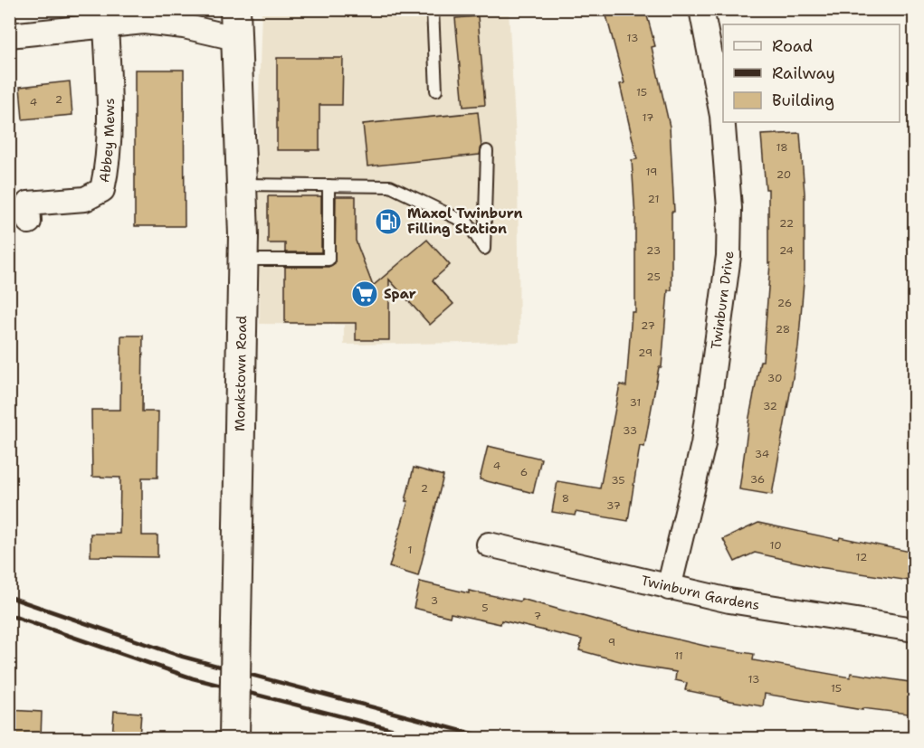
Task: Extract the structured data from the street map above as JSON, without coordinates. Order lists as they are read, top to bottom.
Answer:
{
  "streets": {
    "street": [
      "Abbey Mews",
      "Twinburn Drive",
      "Monkstown Road",
      "Twinburn Gardens"
    ]
  },
  "crossings": [
    ["Twinburn Drive", "Twinburn Gardens"]
  ],
  "places": {
    "fuel station": ["Maxol Twinburn Filling Station"],
    "supermarket": ["Spar"]
  },
  "house_numbers": [
    "13",
    "15",
    "2",
    "4",
    "17",
    "18",
    "19",
    "20",
    "21",
    "22",
    "23",
    "24",
    "25",
    "26",
    "27",
    "28",
    "29",
    "30",
    "31",
    "32",
    "33",
    "34",
    "4",
    "6",
    "36",
    "35",
    "2",
    "8",
    "37",
    "10",
    "1",
    "12",
    "3",
    "5",
    "7",
    "9",
    "11",
    "13",
    "15"
  ],
  "legend": ["Road", "Railway", "Building"]
}
